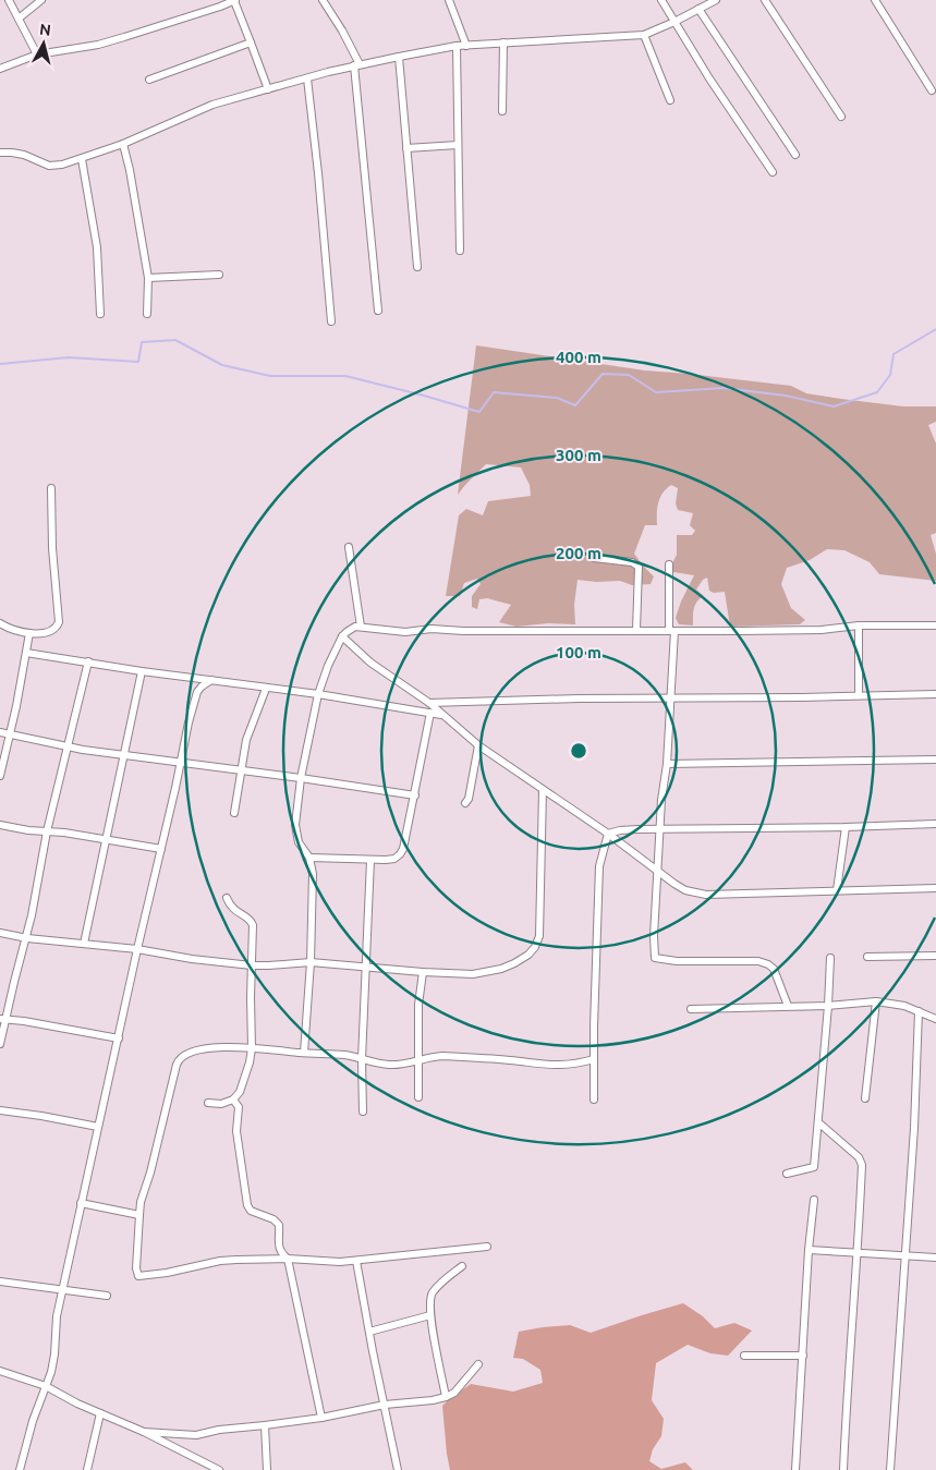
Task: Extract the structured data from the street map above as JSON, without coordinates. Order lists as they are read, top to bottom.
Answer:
{
  "north": "top",
  "rings": [
    "400 m",
    "300 m",
    "200 m",
    "100 m"
  ]
}
